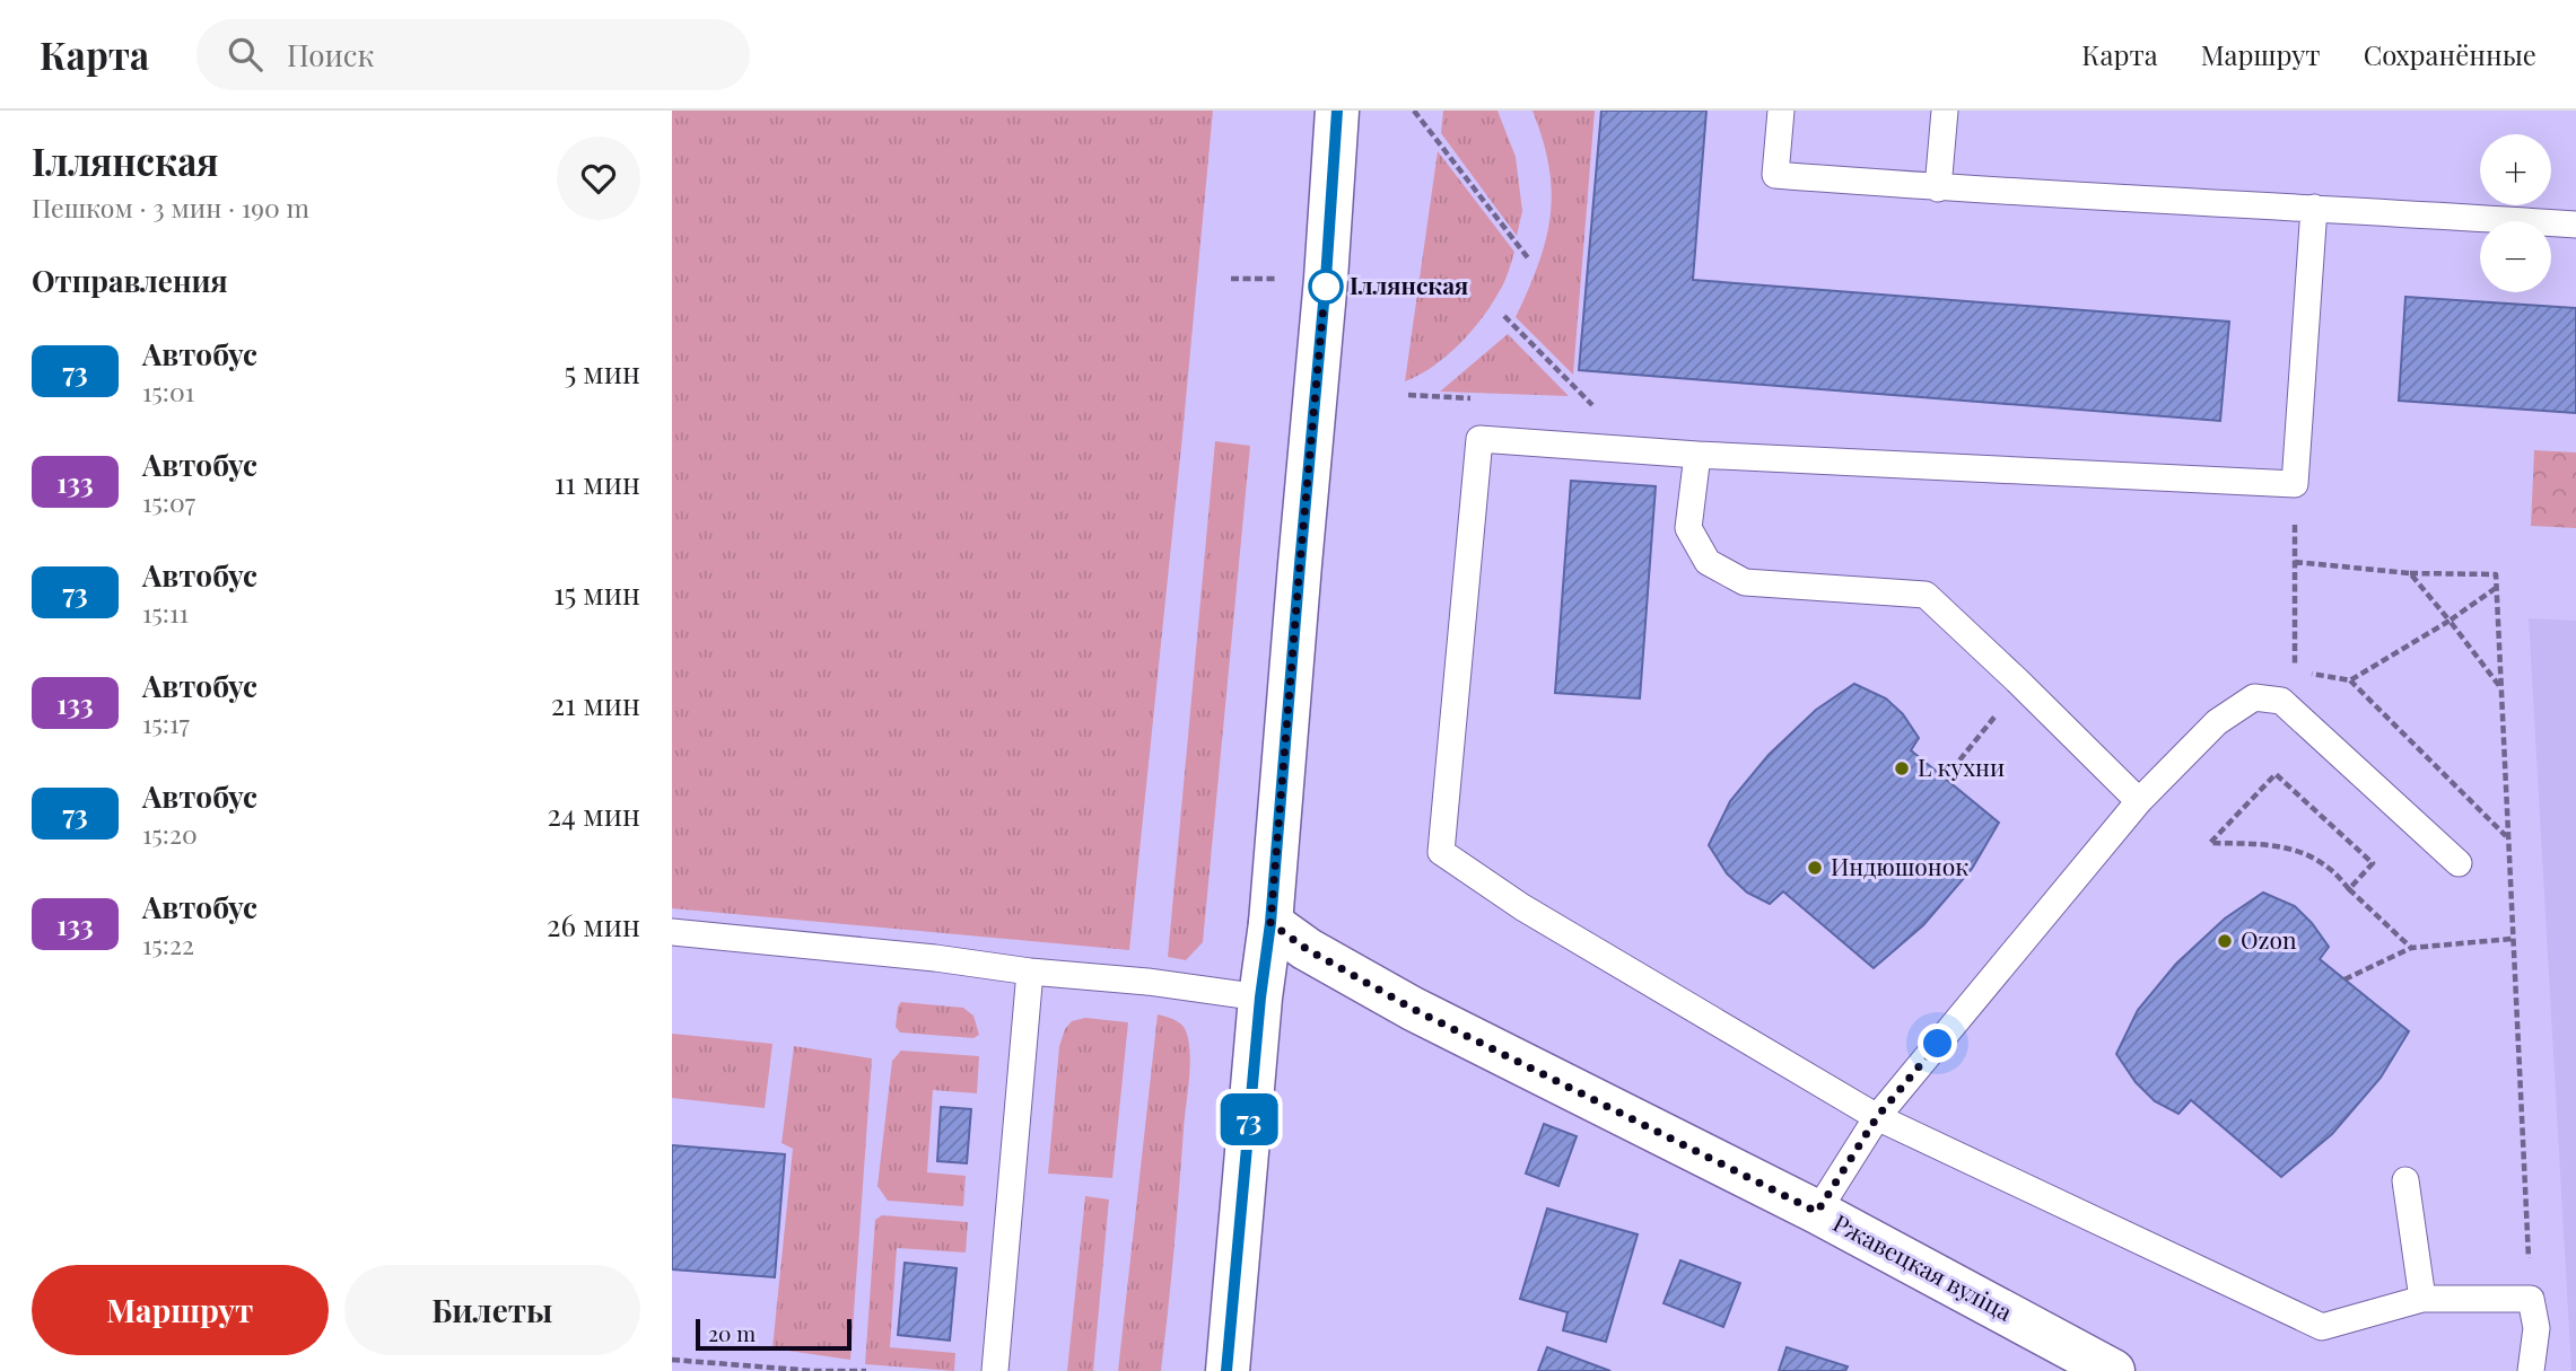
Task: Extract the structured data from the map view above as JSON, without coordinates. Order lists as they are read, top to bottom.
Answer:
{
  "streets": {
    "street": ["Ржавецкая вуліца"]
  },
  "places": [
    "Іллянская",
    "L кухни",
    "Индюшонок",
    "Ozon"
  ],
  "lines": ["bus line 73"],
  "scale_bar": "20 m",
  "page": {
    "header": "Карта",
    "search": "Поиск",
    "nav": ["Карта", "Маршрут", "Сохранённые"],
    "heading": [
      ["Іллянская", "Пешком · 3 мин · 190 m"],
      "Отправления"
    ],
    "on_map": "73",
    "map_buttons": ["+", "−"],
    "list": [
      {
        "mark": "73",
        "name": "Автобус",
        "note": "15:01",
        "value": "5 мин"
      },
      {
        "mark": "133",
        "name": "Автобус",
        "note": "15:07",
        "value": "11 мин"
      },
      {
        "mark": "73",
        "name": "Автобус",
        "note": "15:11",
        "value": "15 мин"
      },
      {
        "mark": "133",
        "name": "Автобус",
        "note": "15:17",
        "value": "21 мин"
      },
      {
        "mark": "73",
        "name": "Автобус",
        "note": "15:20",
        "value": "24 мин"
      },
      {
        "mark": "133",
        "name": "Автобус",
        "note": "15:22",
        "value": "26 мин"
      }
    ],
    "buttons": ["Маршрут", "Билеты"],
    "scale": "20 m"
  }
}
